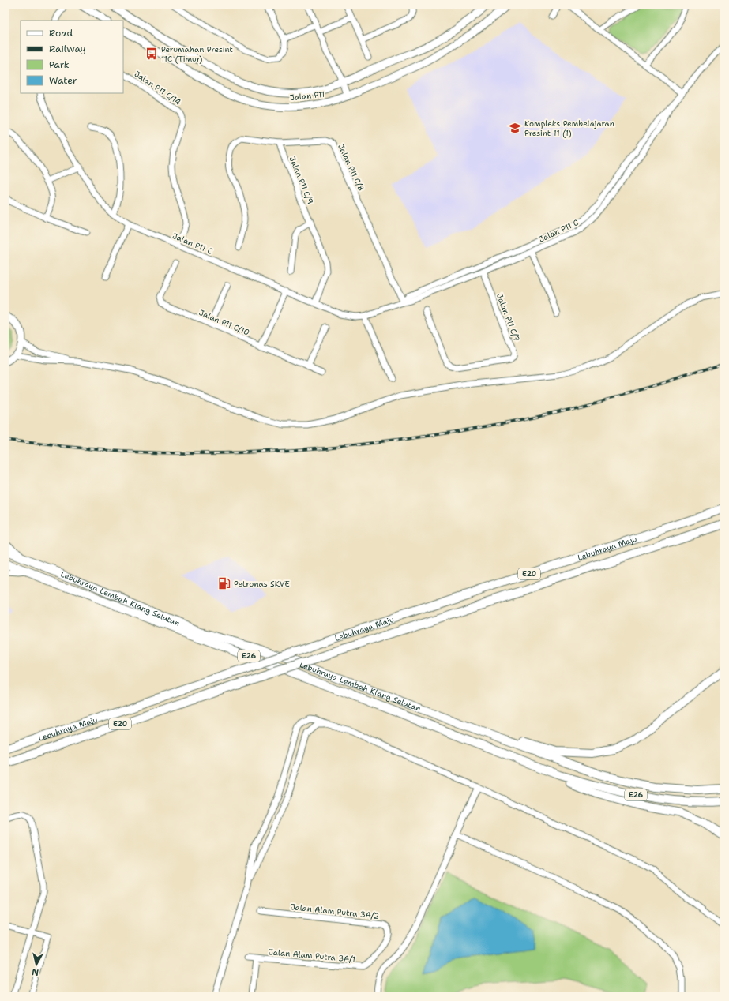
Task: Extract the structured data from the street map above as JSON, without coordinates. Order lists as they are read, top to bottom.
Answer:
{
  "streets": {
    "highway": [
      "Lebuhraya Maju",
      "E20",
      "Lebuhraya Lembah Klang Selatan",
      "E26"
    ],
    "main road": ["Jalan P11"],
    "street": [
      "Jalan P11 C/14",
      "Jalan P11 C/8",
      "Jalan P11 C/9",
      "Jalan P11 C",
      "Jalan P11 C/7",
      "Jalan P11 C/10",
      "Jalan Alam Putra 3A/2",
      "Jalan Alam Putra 3A/1"
    ]
  },
  "crossings": [
    ["Jalan P11 C/14", "Jalan P11 C"],
    ["Jalan P11 C/8", "Jalan P11 C/9"],
    ["Jalan P11 C/8", "Jalan P11 C"],
    ["Jalan P11 C/9", "Jalan P11 C"],
    ["Jalan P11 C", "Jalan P11 C/7"],
    ["Jalan Alam Putra 3A/2", "Jalan Alam Putra 3A/1"]
  ],
  "places": {
    "bus stop": ["Perumahan Presint 11C (Timur)"],
    "school or university": ["Kompleks Pembelajaran Presint 11 (1)"],
    "fuel station": ["Petronas SKVE"]
  },
  "legend": [
    "Road",
    "Railway",
    "Park",
    "Water"
  ],
  "north": "bottom"
}
